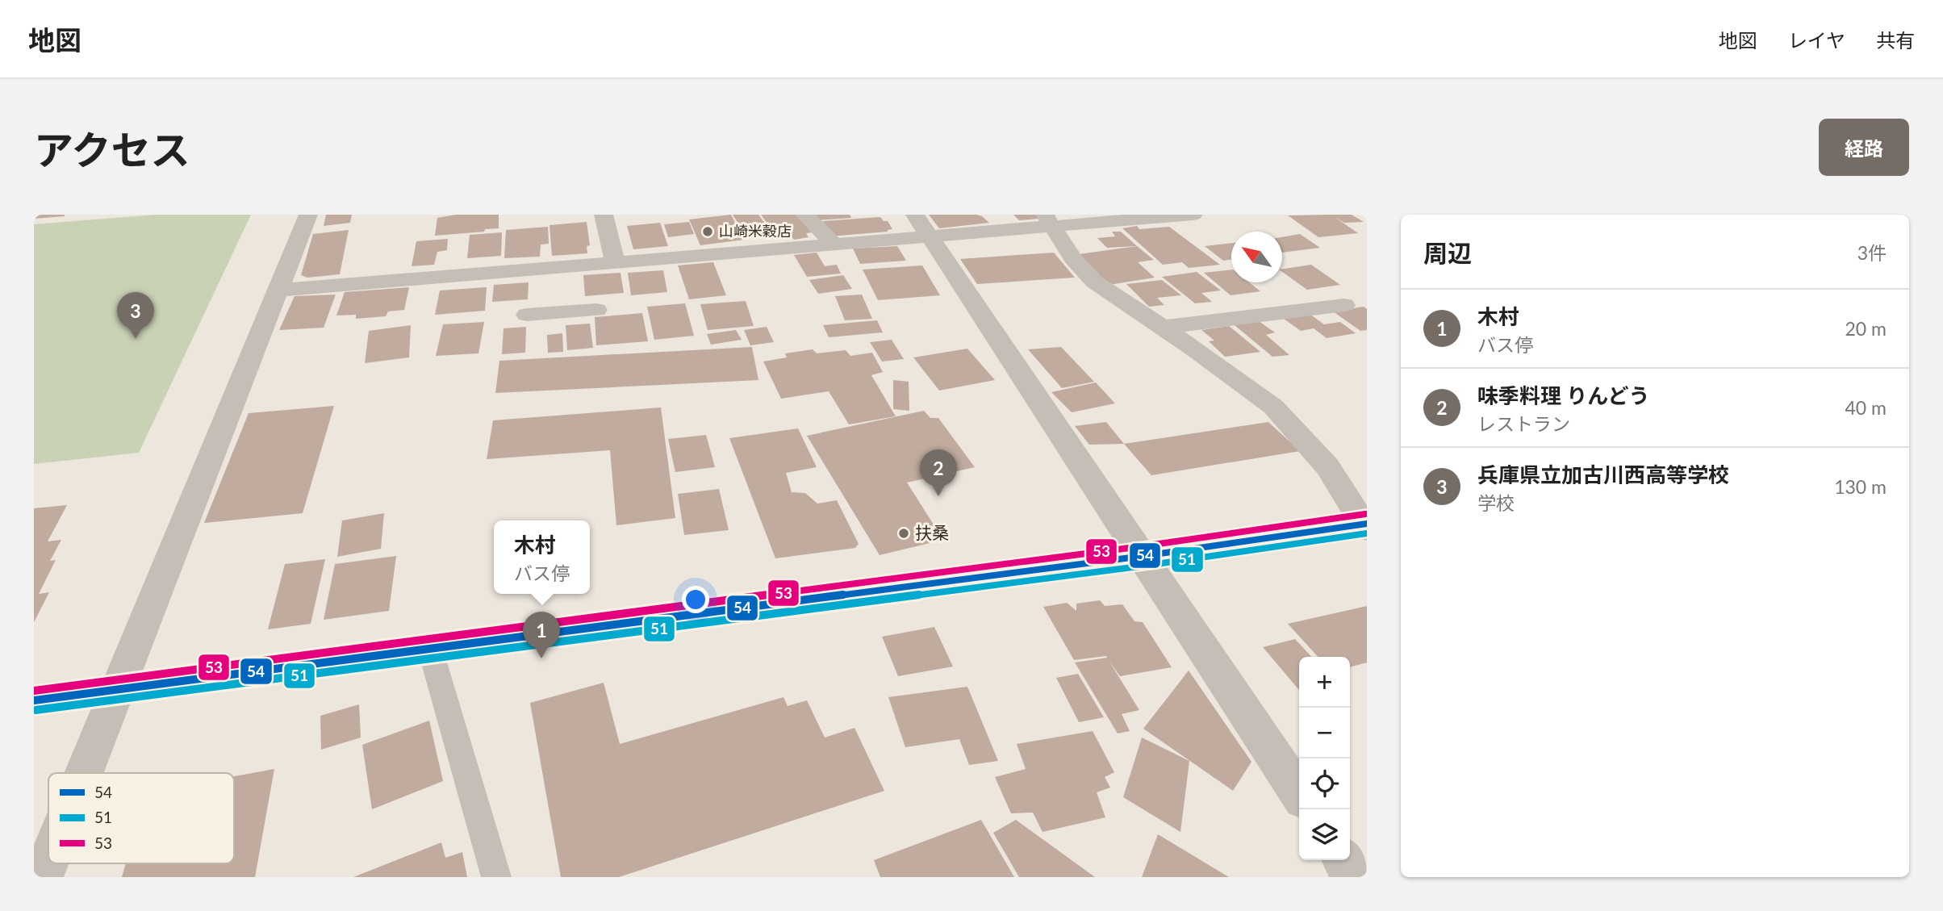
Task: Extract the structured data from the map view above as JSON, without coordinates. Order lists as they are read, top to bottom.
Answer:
{
  "places": ["山崎米穀店", "扶桑"],
  "lines": ["transit line 53", "transit line 54", "transit line 51"],
  "legend": ["54", "51", "53"],
  "north": "top left",
  "page": {
    "header": "地図",
    "nav": ["地図", "レイヤ", "共有"],
    "title": "アクセス",
    "buttons": "経路",
    "heading": ["周辺", "3件"],
    "list": [
      {
        "mark": "1",
        "name": "木村",
        "note": "バス停",
        "value": "20 m"
      },
      {
        "mark": "2",
        "name": "味季料理 りんどう",
        "note": "レストラン",
        "value": "40 m"
      },
      {
        "mark": "3",
        "name": "兵庫県立加古川西高等学校",
        "note": "学校",
        "value": "130 m"
      }
    ],
    "pins": ["3", "2", "1"],
    "popup": ["木村", "バス停"],
    "map_buttons": ["+", "−"]
  }
}
